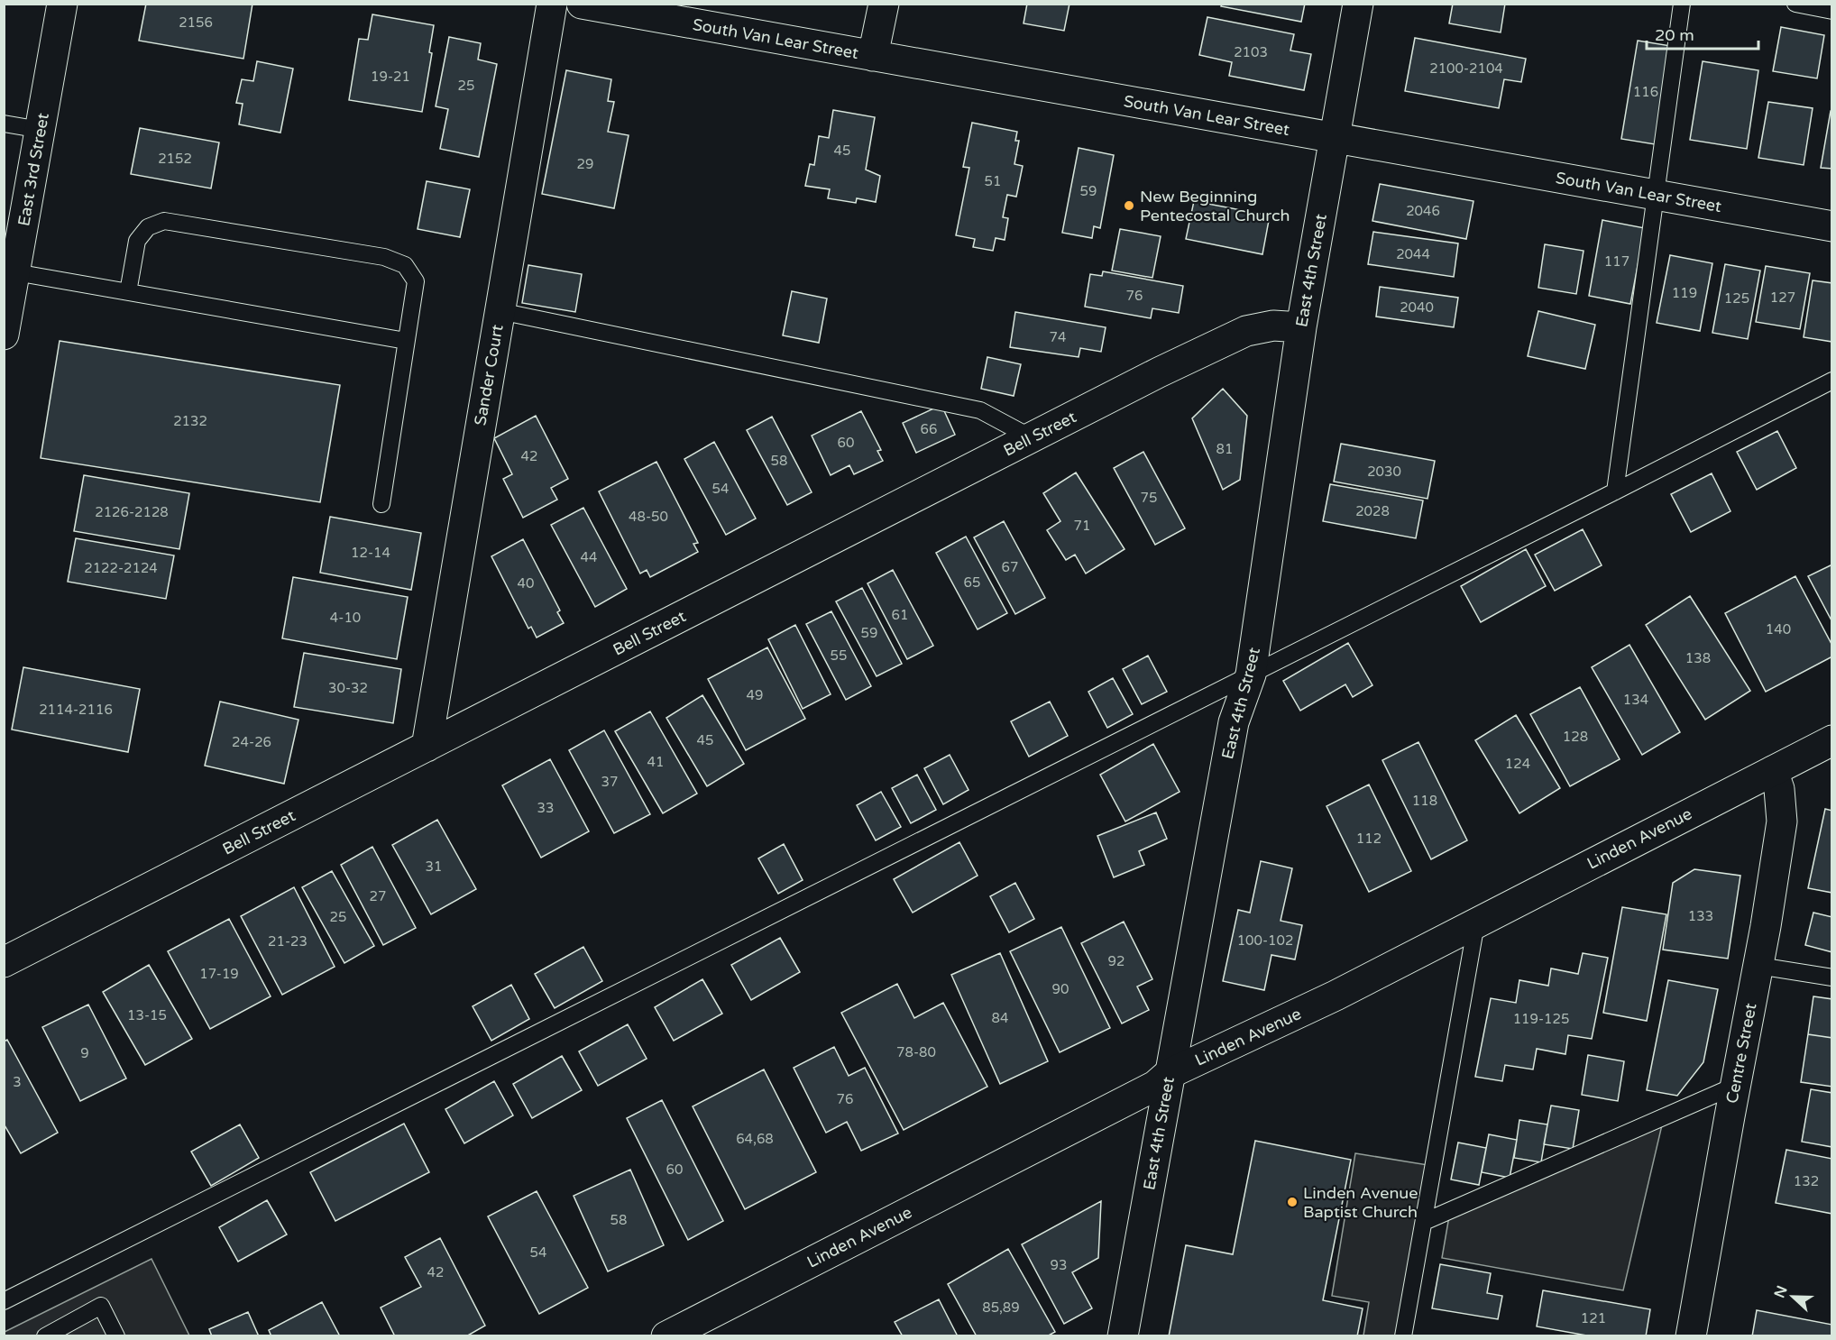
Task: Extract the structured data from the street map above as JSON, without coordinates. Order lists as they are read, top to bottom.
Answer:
{
  "streets": {
    "street": [
      "South Van Lear Street",
      "East 3rd Street",
      "East 4th Street",
      "Sander Court",
      "Bell Street",
      "Linden Avenue",
      "Centre Street"
    ]
  },
  "crossings": [
    ["South Van Lear Street", "East 4th Street"],
    ["East 4th Street", "Bell Street"],
    ["East 4th Street", "Linden Avenue"],
    ["Sander Court", "Bell Street"],
    ["Linden Avenue", "Centre Street"]
  ],
  "places": ["New Beginning Pentecostal Church", "Linden Avenue Baptist Church"],
  "house_numbers": [
    "2156",
    "2103",
    "2100-2104",
    "19-21",
    "25",
    "116",
    "45",
    "2152",
    "29",
    "51",
    "59",
    "2046",
    "2044",
    "117",
    "119",
    "76",
    "127",
    "125",
    "2040",
    "74",
    "2132",
    "66",
    "60",
    "81",
    "42",
    "58",
    "2030",
    "54",
    "75",
    "2028",
    "2126-2128",
    "48-50",
    "71",
    "12-14",
    "44",
    "67",
    "2122-2124",
    "65",
    "40",
    "61",
    "4-10",
    "140",
    "59",
    "55",
    "138",
    "30-32",
    "49",
    "134",
    "2114-2116",
    "128",
    "45",
    "24-26",
    "41",
    "124",
    "37",
    "118",
    "33",
    "112",
    "31",
    "27",
    "133",
    "25",
    "100-102",
    "21-23",
    "92",
    "17-19",
    "90",
    "13-15",
    "84",
    "119-125",
    "78-80",
    "9",
    "3",
    "76",
    "64,68",
    "60",
    "132",
    "58",
    "54",
    "93",
    "42",
    "85,89",
    "121"
  ],
  "scale_bar": "20 m",
  "north": "left"
}
